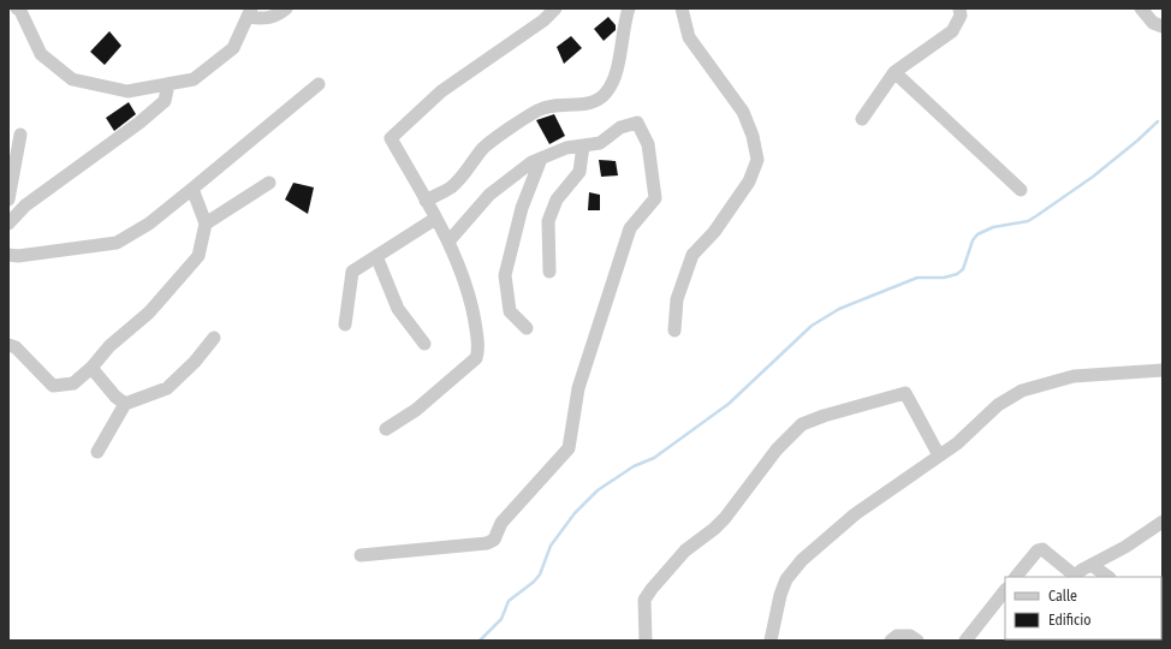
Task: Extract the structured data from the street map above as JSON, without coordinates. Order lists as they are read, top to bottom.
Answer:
{
  "legend": ["Calle", "Edificio"]
}
